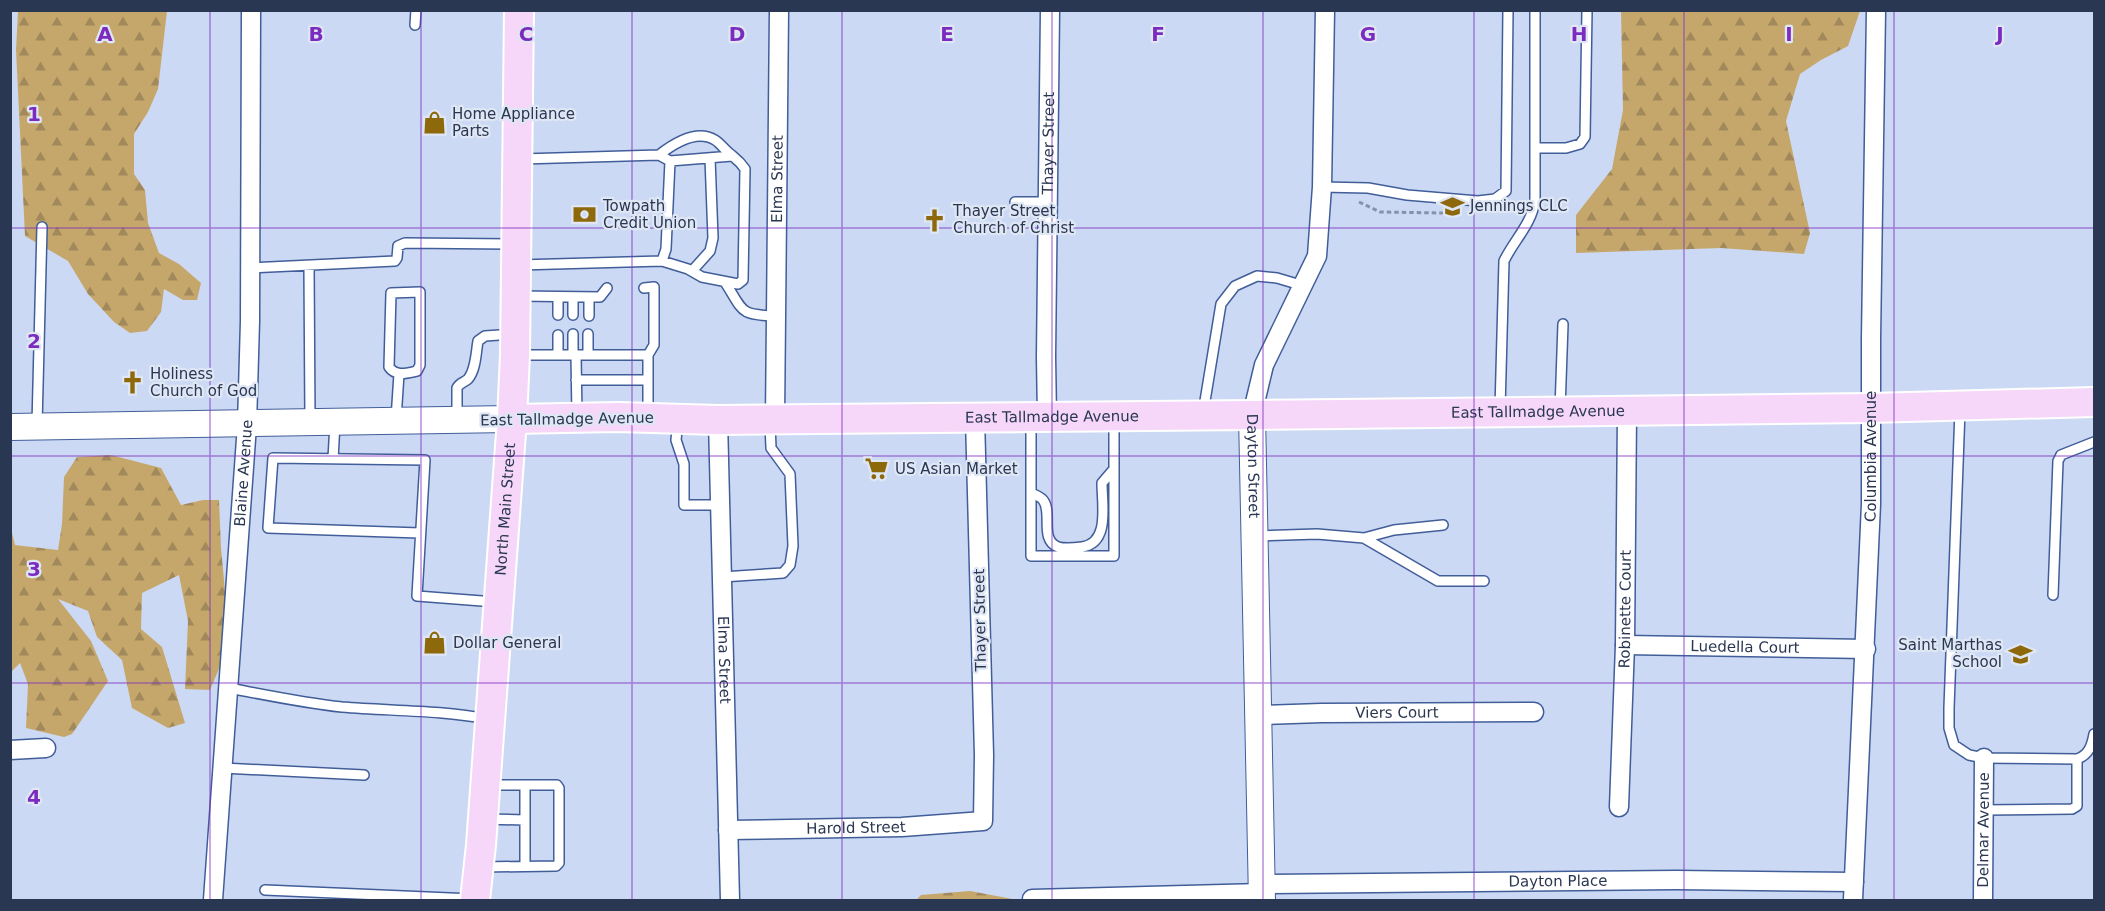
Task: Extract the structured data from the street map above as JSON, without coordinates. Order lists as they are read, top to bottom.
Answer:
{
  "streets": {
    "main road": ["East Tallmadge Avenue", "Dayton Street", "North Main Street"],
    "street": [
      "Thayer Street",
      "Elma Street",
      "Columbia Avenue",
      "Blaine Avenue",
      "Robinette Court",
      "Luedella Court",
      "Viers Court",
      "Harold Street",
      "Delmar Avenue",
      "Dayton Place"
    ]
  },
  "crossings": [
    ["Thayer Street", "East Tallmadge Avenue"],
    ["Thayer Street", "Harold Street"],
    ["Elma Street", "East Tallmadge Avenue"],
    ["Elma Street", "Harold Street"],
    ["East Tallmadge Avenue", "Columbia Avenue"],
    ["East Tallmadge Avenue", "Dayton Street"],
    ["East Tallmadge Avenue", "Blaine Avenue"],
    ["East Tallmadge Avenue", "North Main Street"],
    ["East Tallmadge Avenue", "Robinette Court"],
    ["Columbia Avenue", "Luedella Court"],
    ["Columbia Avenue", "Dayton Place"],
    ["Dayton Street", "Viers Court"],
    ["Dayton Street", "Dayton Place"],
    ["Robinette Court", "Luedella Court"]
  ],
  "places": {
    "shop": ["Home Appliance Parts", "Dollar General"],
    "school or university": ["Jennings CLC", "Saint Marthas School"],
    "bank": ["Towpath Credit Union"],
    "church": ["Thayer Street Church of Christ", "Holiness Church of God"],
    "supermarket": ["US Asian Market"]
  },
  "grid": {
    "columns": [
      "A",
      "B",
      "C",
      "D",
      "E",
      "F",
      "G",
      "H",
      "I",
      "J"
    ],
    "rows": [
      "1",
      "2",
      "3",
      "4"
    ]
  }
}
